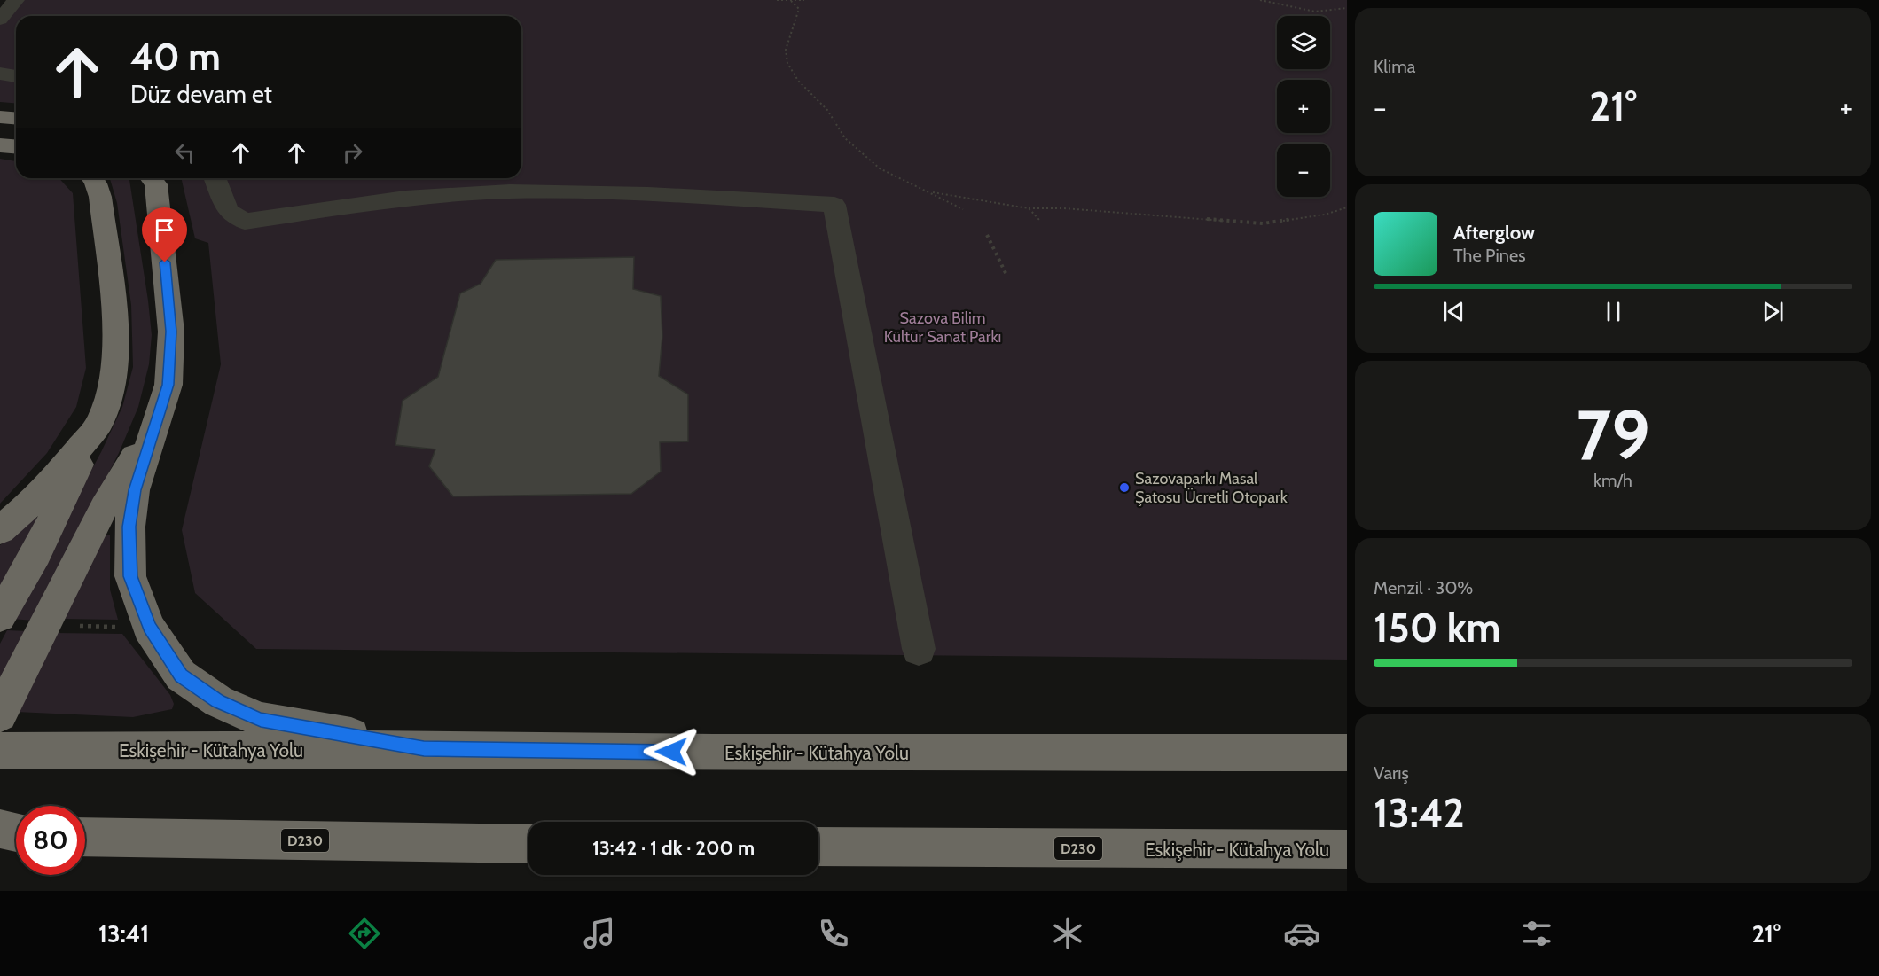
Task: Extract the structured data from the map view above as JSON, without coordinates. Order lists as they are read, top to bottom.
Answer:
{
  "streets": {
    "highway": ["Eskişehir - Kütahya Yolu", "D230"]
  },
  "parks": ["Sazova Bilim Kültür Sanat Parkı"],
  "places": ["Sazovaparkı Masal Şatosu Ücretli Otopark"],
  "page": {
    "tile": [
      "Klima",
      ["79", "km/h"],
      ["Menzil · 30%", "150 km"],
      ["Varış", "13:42"]
    ],
    "map_buttons": ["+", "−"],
    "turn": ["40 m", "Düz devam et"],
    "heat": ["−", "21°", "+"],
    "song": ["Afterglow", "The Pines"],
    "limit": "80",
    "trip": "13:42 · 1 dk · 200 m",
    "tabs": ["13:41", "21°"]
  }
}
